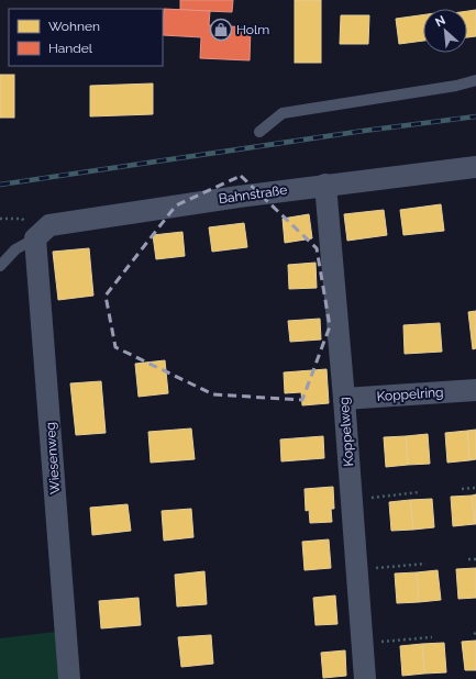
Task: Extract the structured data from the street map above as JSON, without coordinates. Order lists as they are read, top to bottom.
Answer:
{
  "streets": {
    "street": [
      "Bahnstraße",
      "Koppelring",
      "Koppelweg",
      "Wiesenweg"
    ]
  },
  "crossings": [
    ["Bahnstraße", "Koppelweg"],
    ["Bahnstraße", "Wiesenweg"],
    ["Koppelring", "Koppelweg"]
  ],
  "places": {
    "shop": ["Holm"]
  },
  "legend": ["Wohnen", "Handel"],
  "north": "top left"
}
